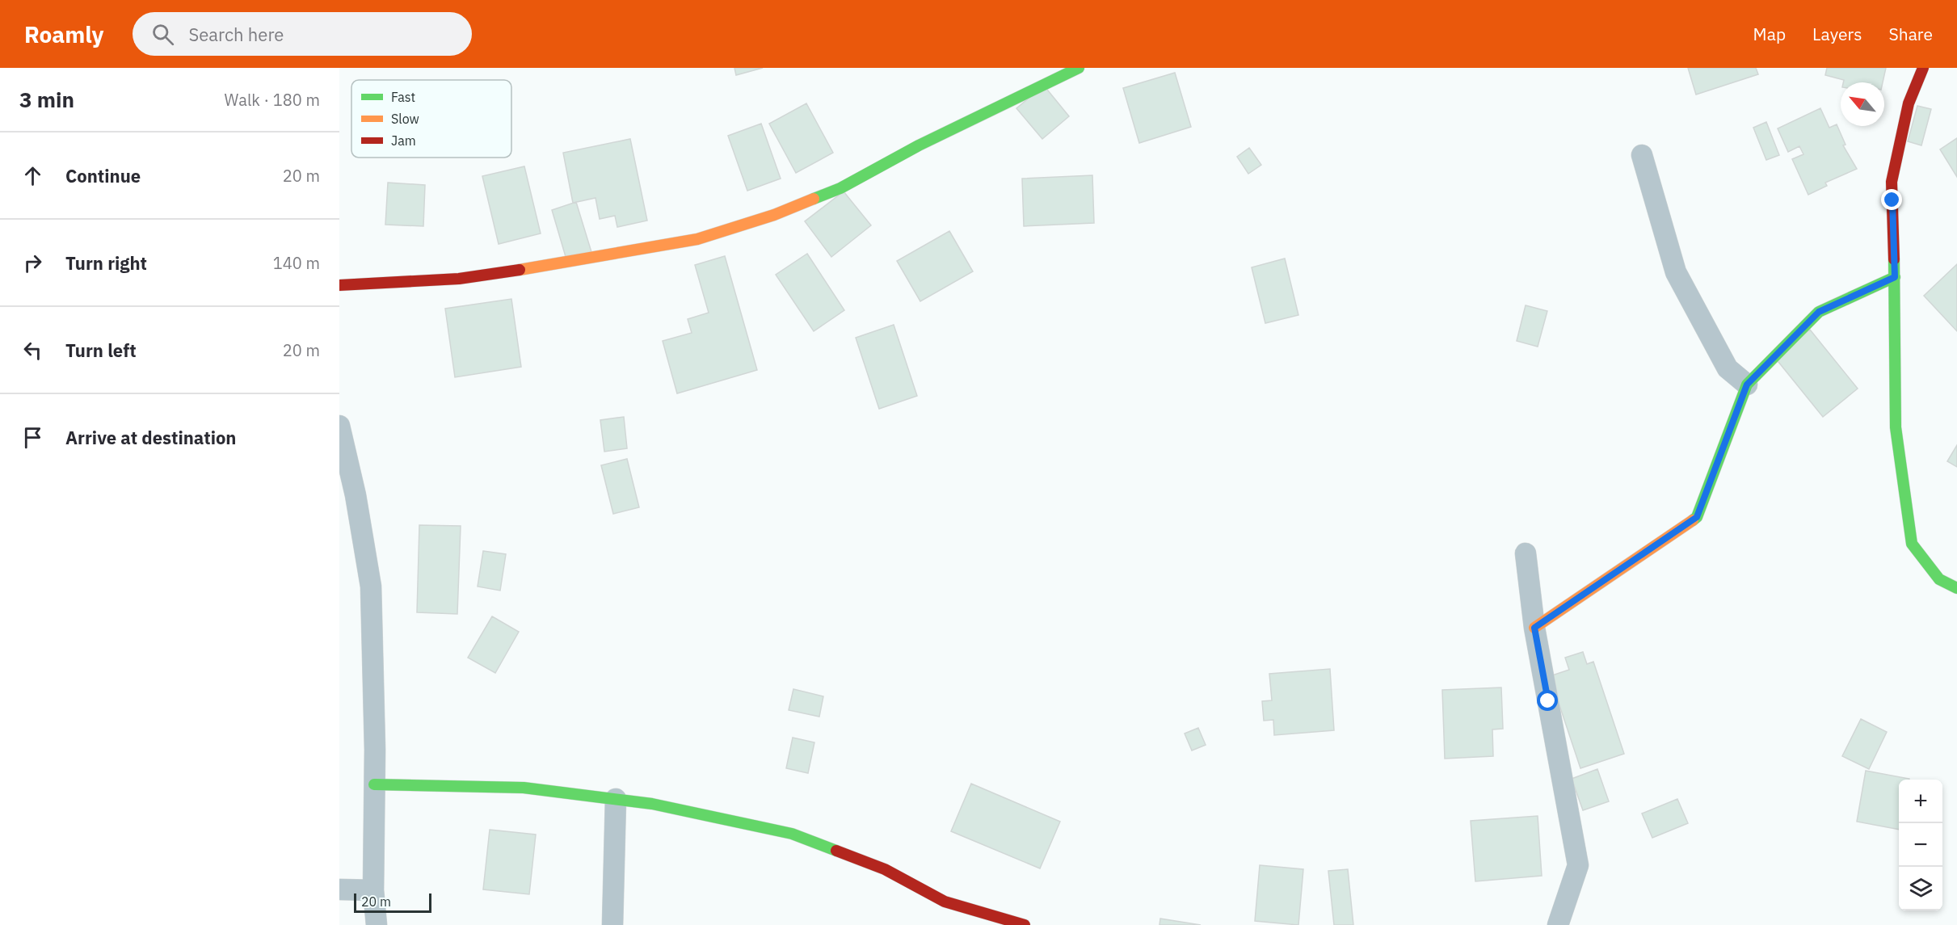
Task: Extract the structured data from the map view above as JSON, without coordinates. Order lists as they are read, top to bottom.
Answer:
{
  "legend": ["Fast", "Slow", "Jam"],
  "scale_bar": "20 m",
  "north": "top left",
  "page": {
    "header": "Roamly",
    "search": "Search here",
    "nav": ["Map", "Layers", "Share"],
    "heading": ["3 min", "Walk · 180 m"],
    "list": [
      ["Continue", "20 m"],
      ["Turn right", "140 m"],
      ["Turn left", "20 m"],
      "Arrive at destination"
    ],
    "map_buttons": ["+", "−"],
    "scale": "20 m"
  }
}
